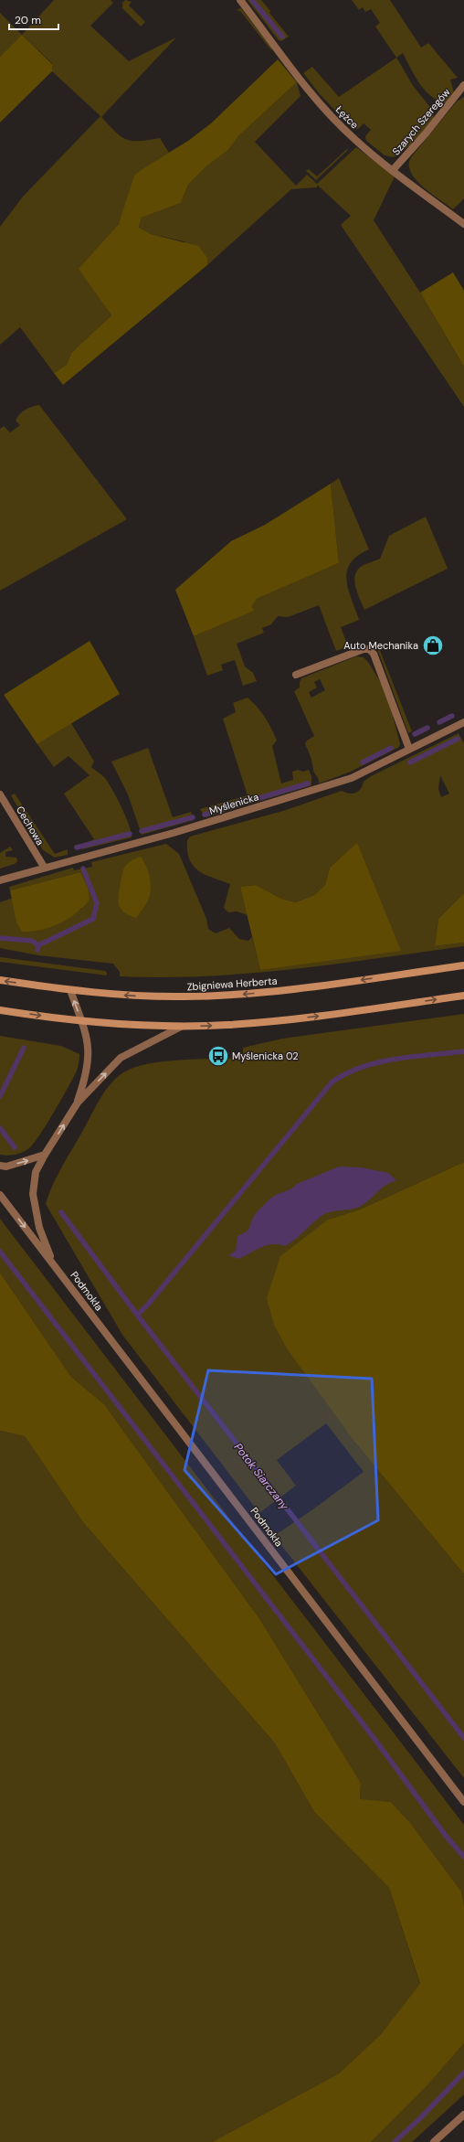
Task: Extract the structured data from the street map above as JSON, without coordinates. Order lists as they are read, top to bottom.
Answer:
{
  "streets": {
    "main road": ["Zbigniewa Herberta"],
    "street": [
      "Łężce",
      "Szarych Szeregów",
      "Myślenicka",
      "Cechowa",
      "Podmokła"
    ]
  },
  "crossings": [
    ["Łężce", "Szarych Szeregów"],
    ["Myślenicka", "Cechowa"]
  ],
  "water": ["Potok Siarczany"],
  "places": {
    "shop": ["Auto Mechanika"],
    "bus stop": ["Myślenicka 02"]
  },
  "scale_bar": "20 m"
}
